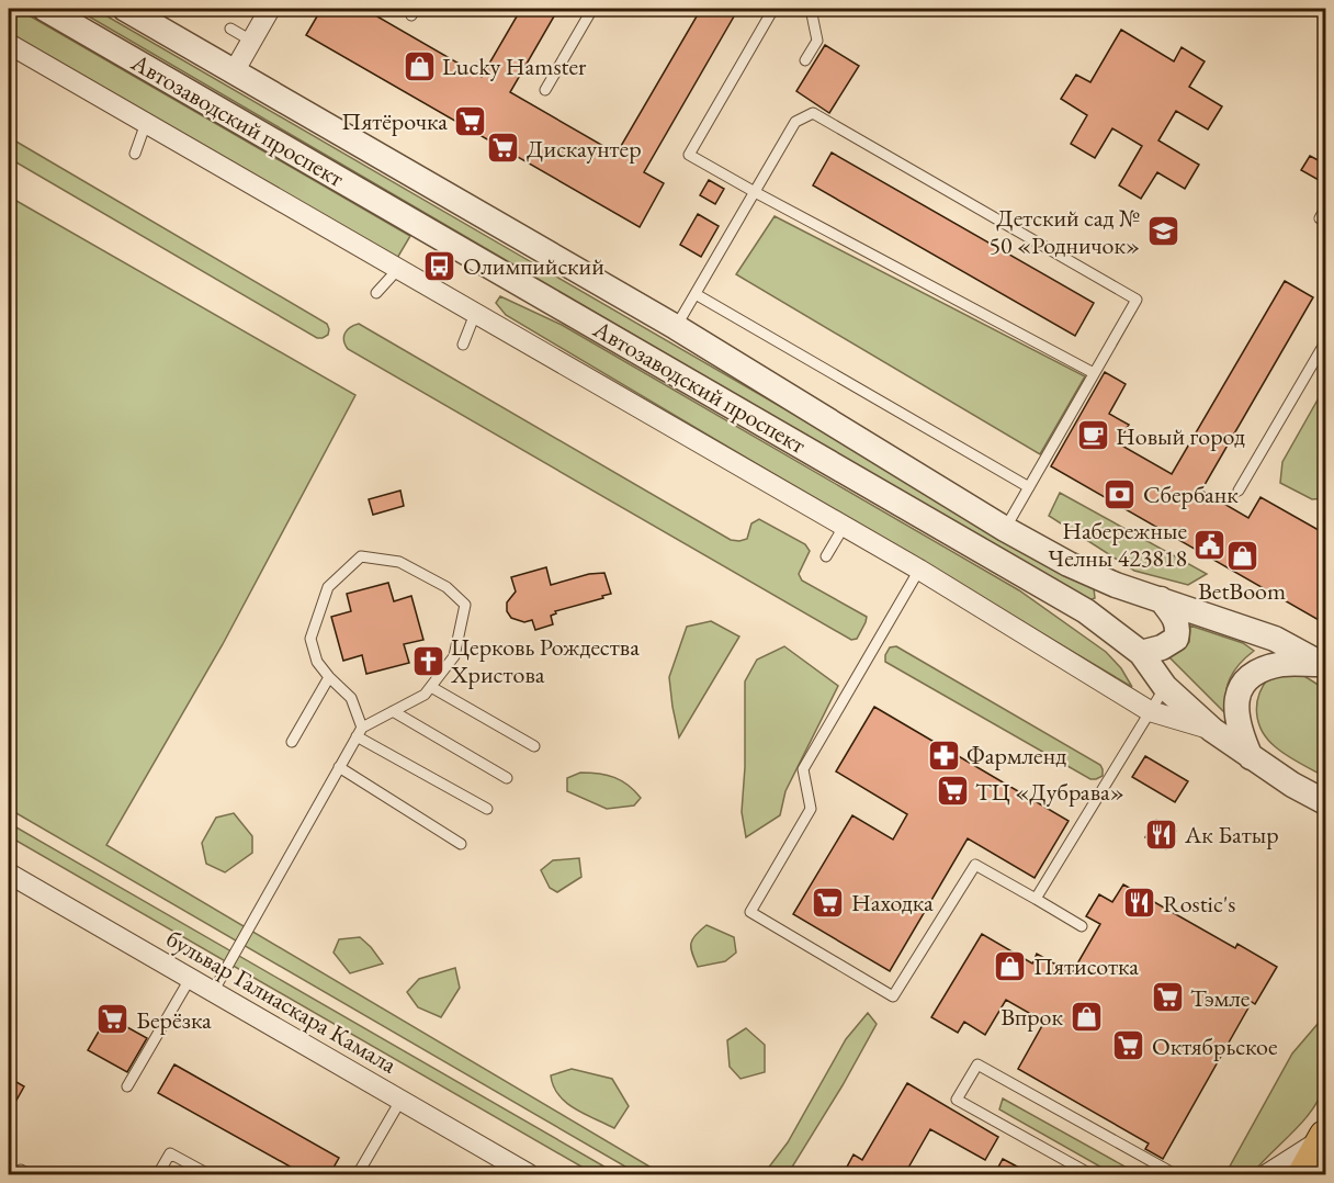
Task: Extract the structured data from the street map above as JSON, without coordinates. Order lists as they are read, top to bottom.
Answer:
{
  "streets": {
    "street": ["Автозаводский проспект", "бульвар Галиаскара Камала"]
  },
  "places": {
    "shop": [
      "Lucky Hamster",
      "BetBoom",
      "Пятисотка",
      "Впрок"
    ],
    "supermarket": [
      "Пятёрочка",
      "Дискаунтер",
      "ТЦ «Дубрава»",
      "Находка",
      "Тэмле",
      "Берёзка",
      "Октябрьское"
    ],
    "school or university": ["Детский сад № 50 «Родничок»"],
    "bus stop": ["Олимпийский"],
    "cafe": ["Новый город"],
    "bank": ["Сбербанк"],
    "public building": ["Набережные Челны 423818"],
    "church": ["Церковь Рождества Христова"],
    "pharmacy": ["Фармленд"],
    "restaurant": ["Ак Батыр", "Rostic's"]
  }
}
